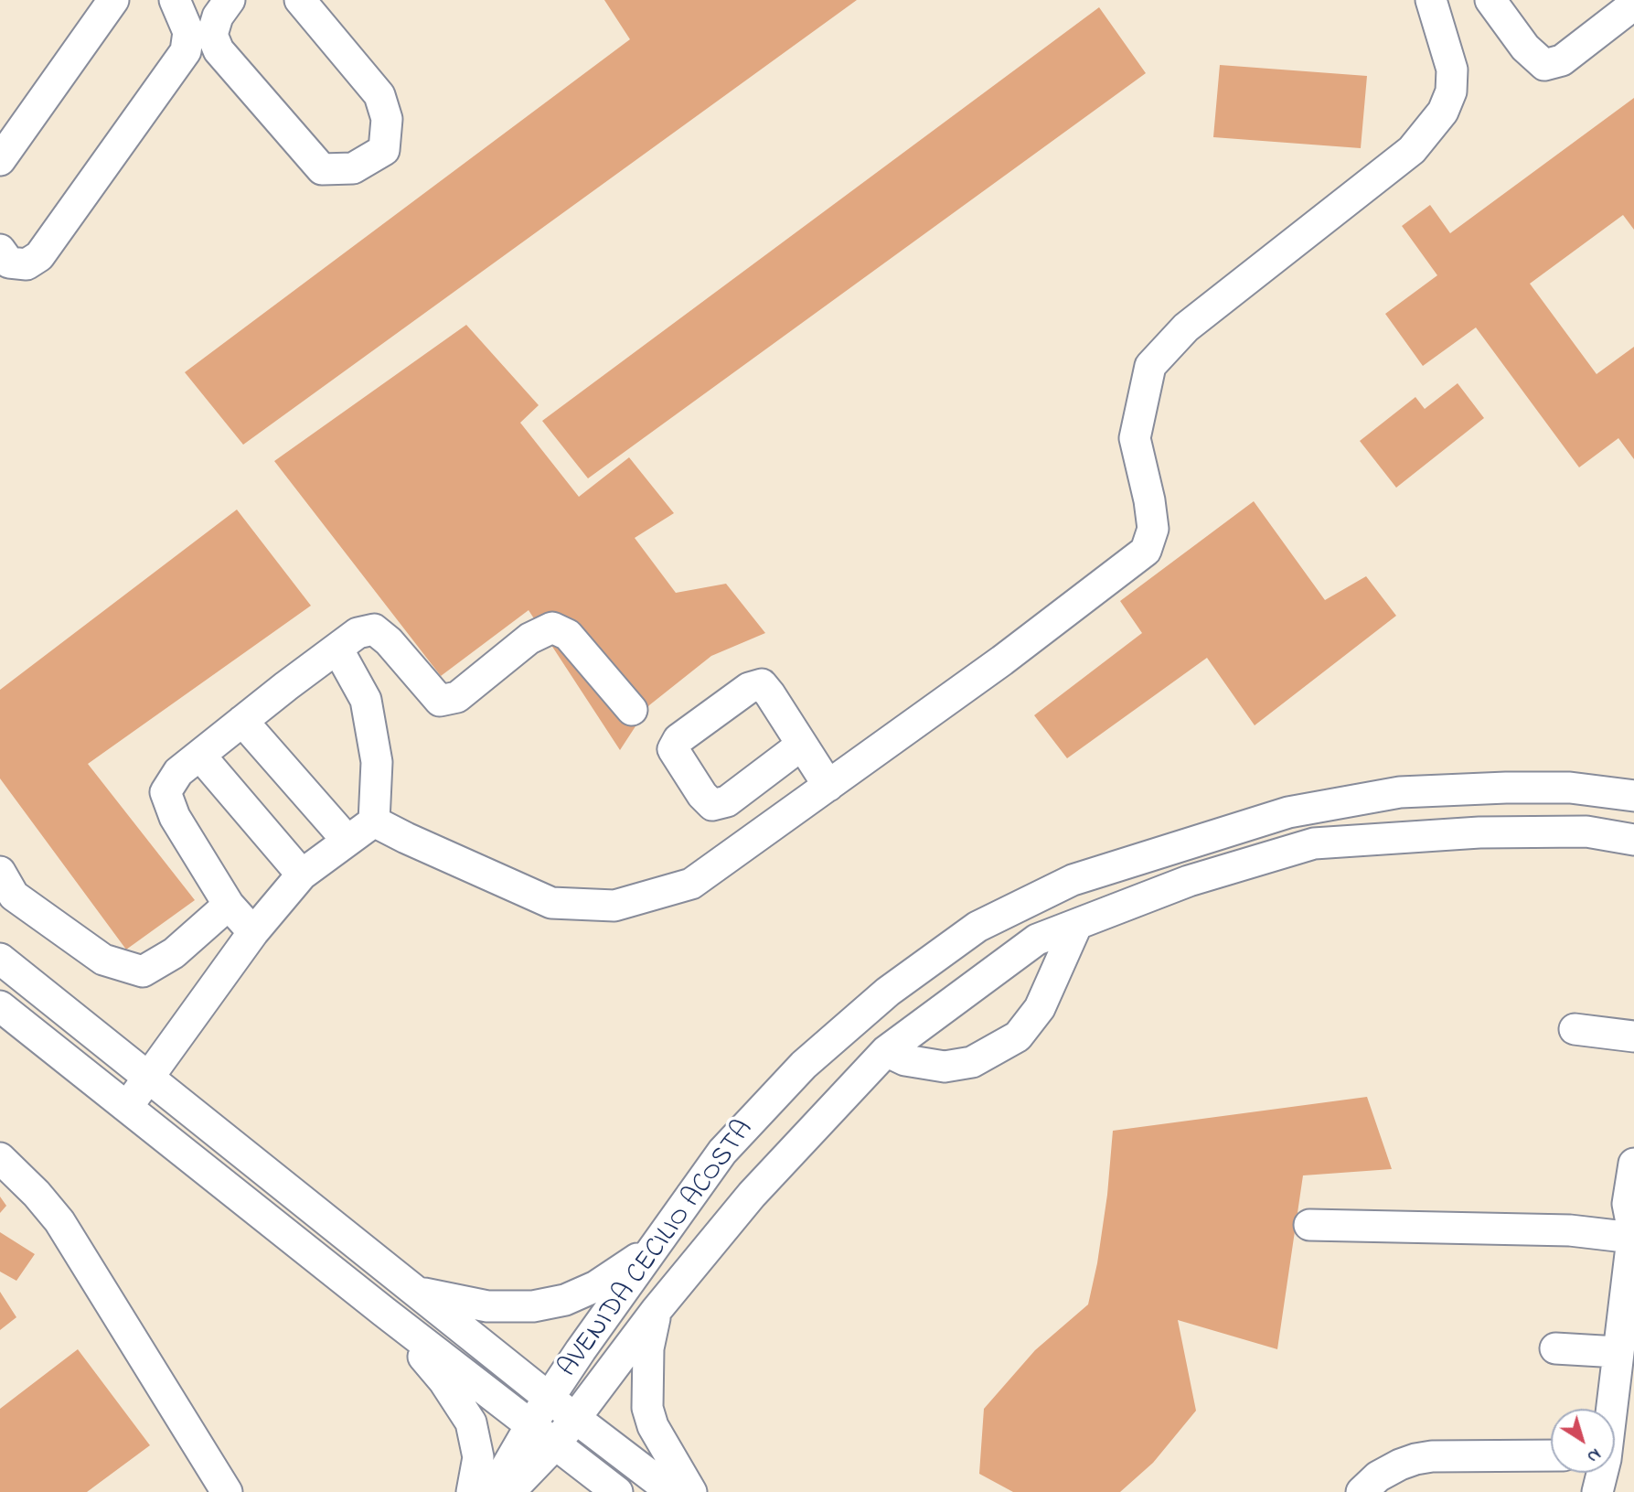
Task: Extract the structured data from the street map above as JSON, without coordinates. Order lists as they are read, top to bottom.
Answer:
{
  "streets": {
    "street": ["AVENIDA CECILIO ACOSTA"]
  },
  "north": "bottom right"
}
